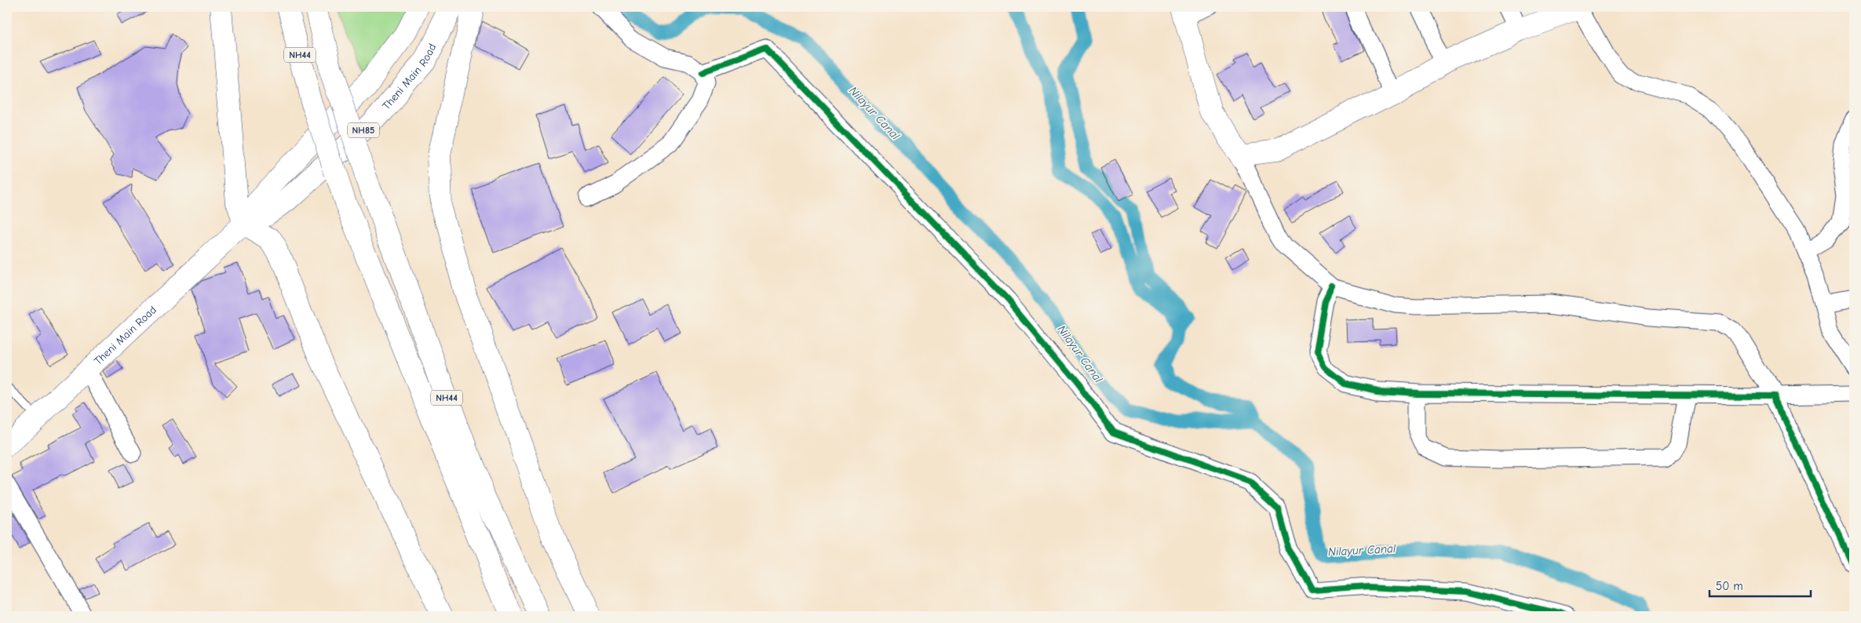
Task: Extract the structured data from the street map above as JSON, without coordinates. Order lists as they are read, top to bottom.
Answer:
{
  "streets": {
    "main road": ["NH44", "Theni Main Road", "NH85"]
  },
  "water": ["Nilayur Canal"],
  "scale_bar": "50 m"
}
